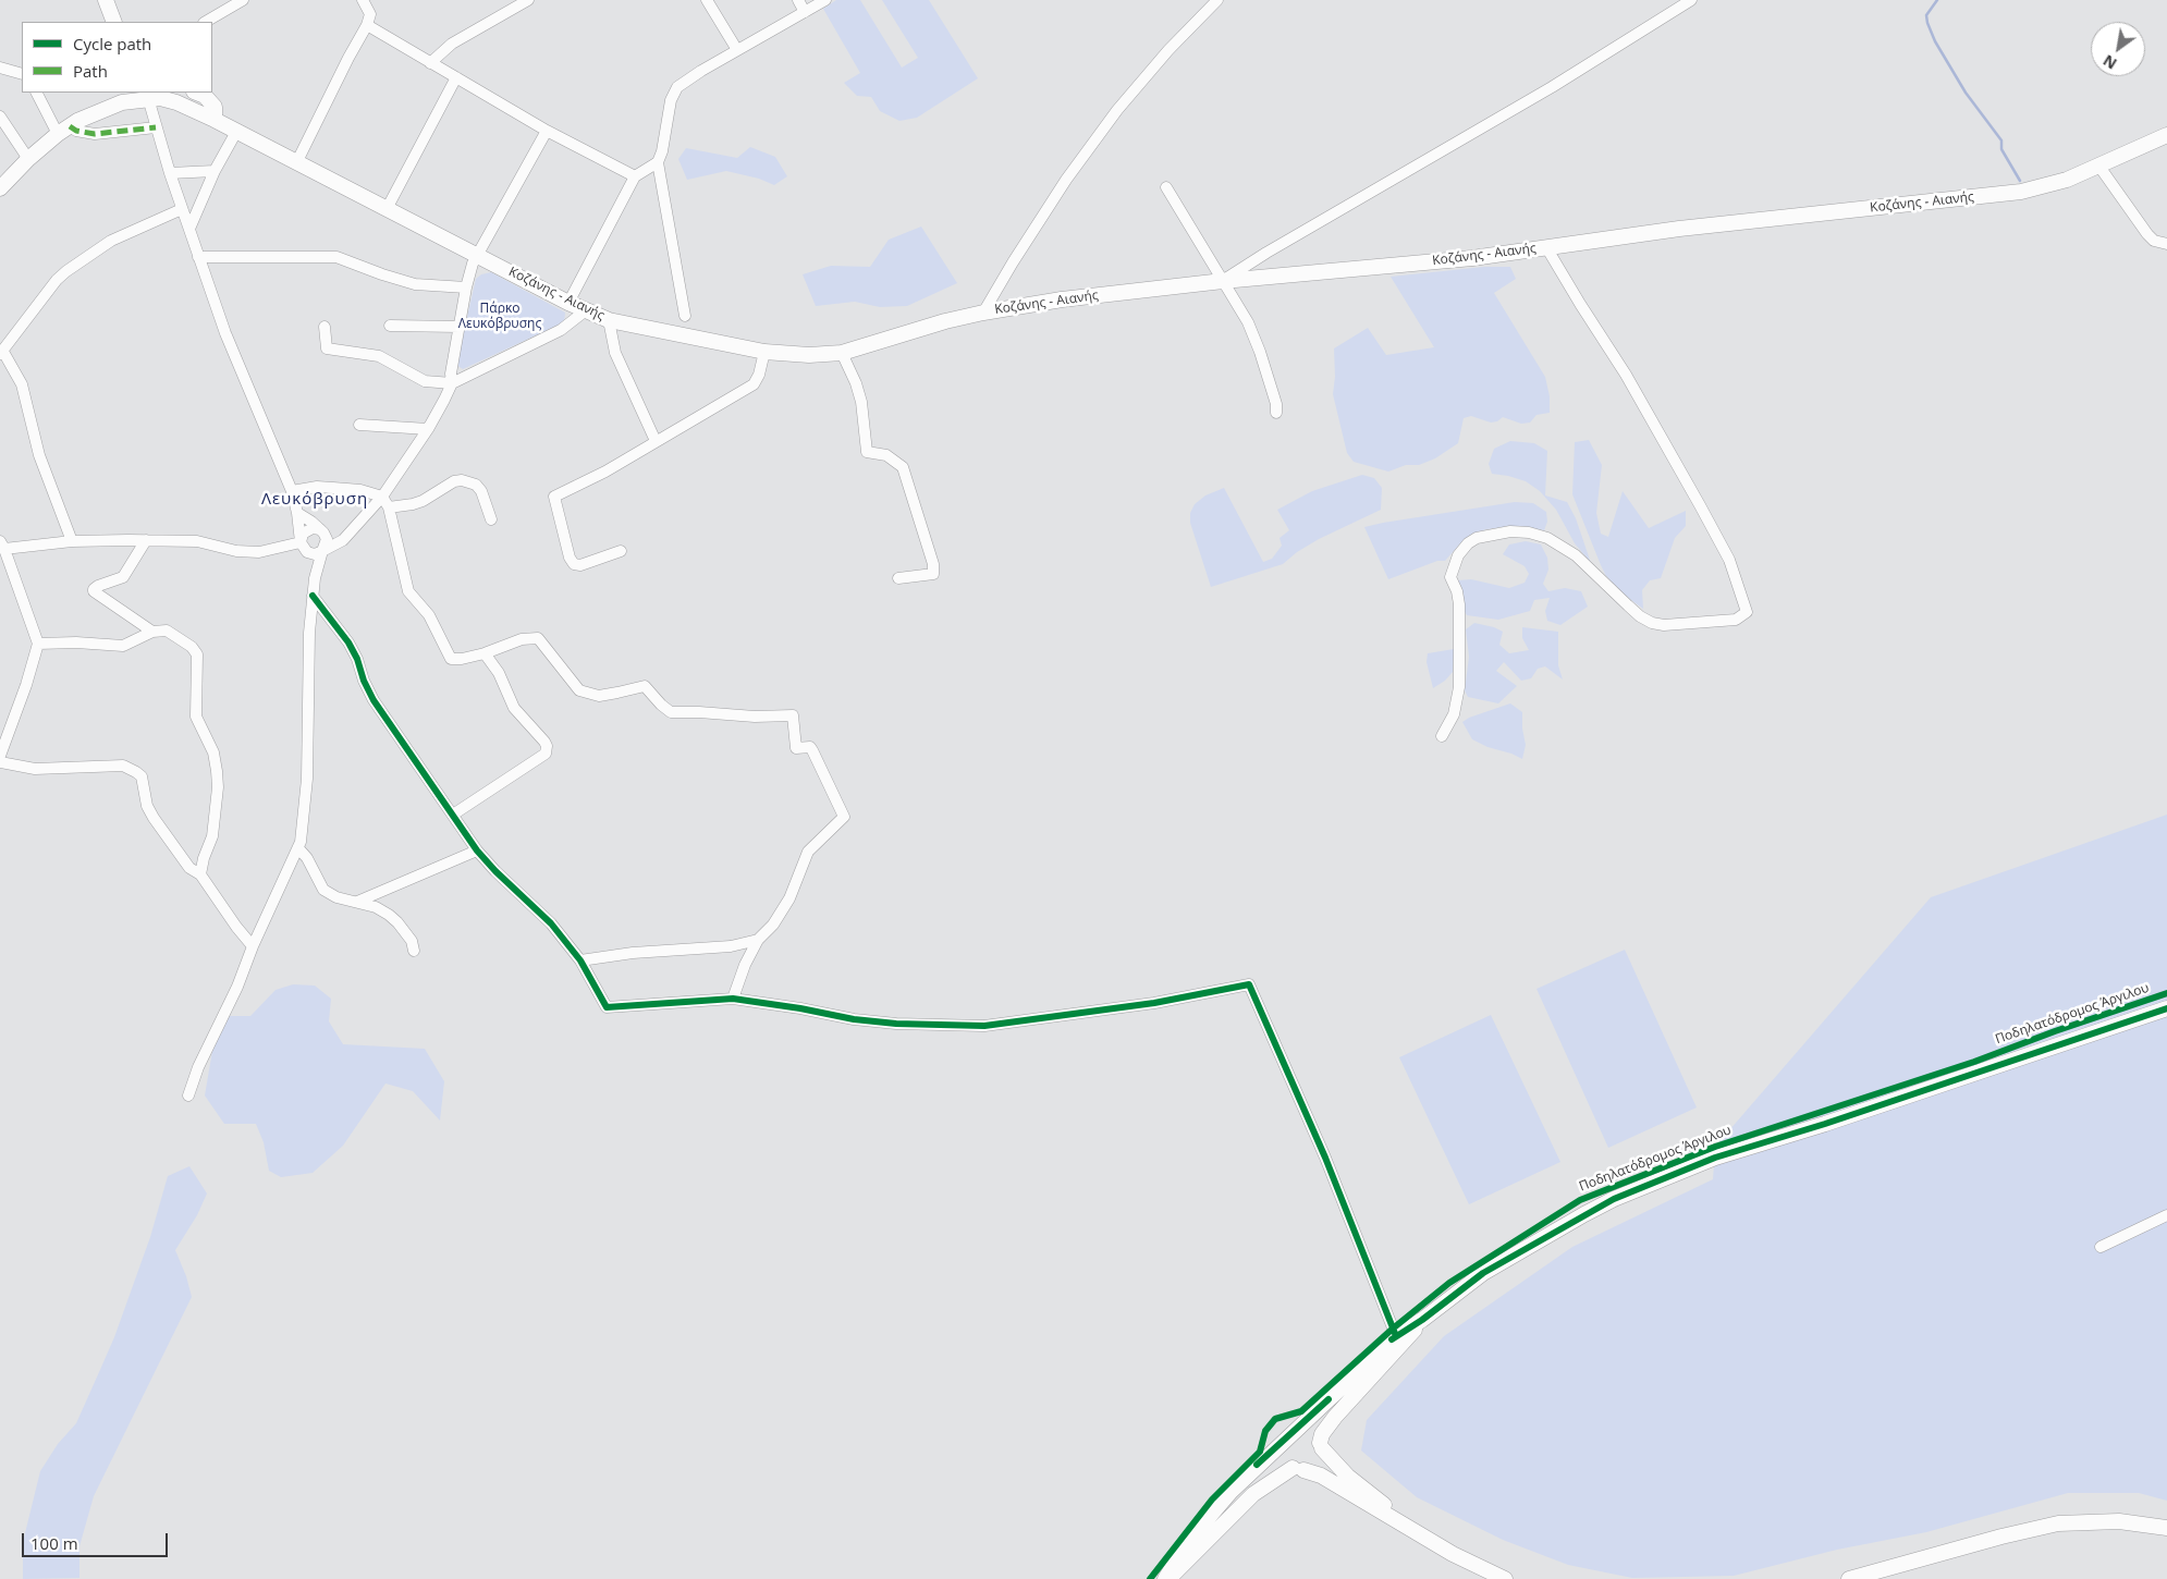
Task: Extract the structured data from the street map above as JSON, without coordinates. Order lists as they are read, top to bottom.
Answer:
{
  "streets": {
    "street": ["Κοζάνης - Αιανής"],
    "cycle path": ["Ποδηλατόδρομος Άργιλου"]
  },
  "districts": ["Λευκόβρυση"],
  "parks": ["Πάρκο Λευκόβρυσης"],
  "legend": ["Cycle path", "Path"],
  "scale_bar": "100 m",
  "north": "bottom left"
}
